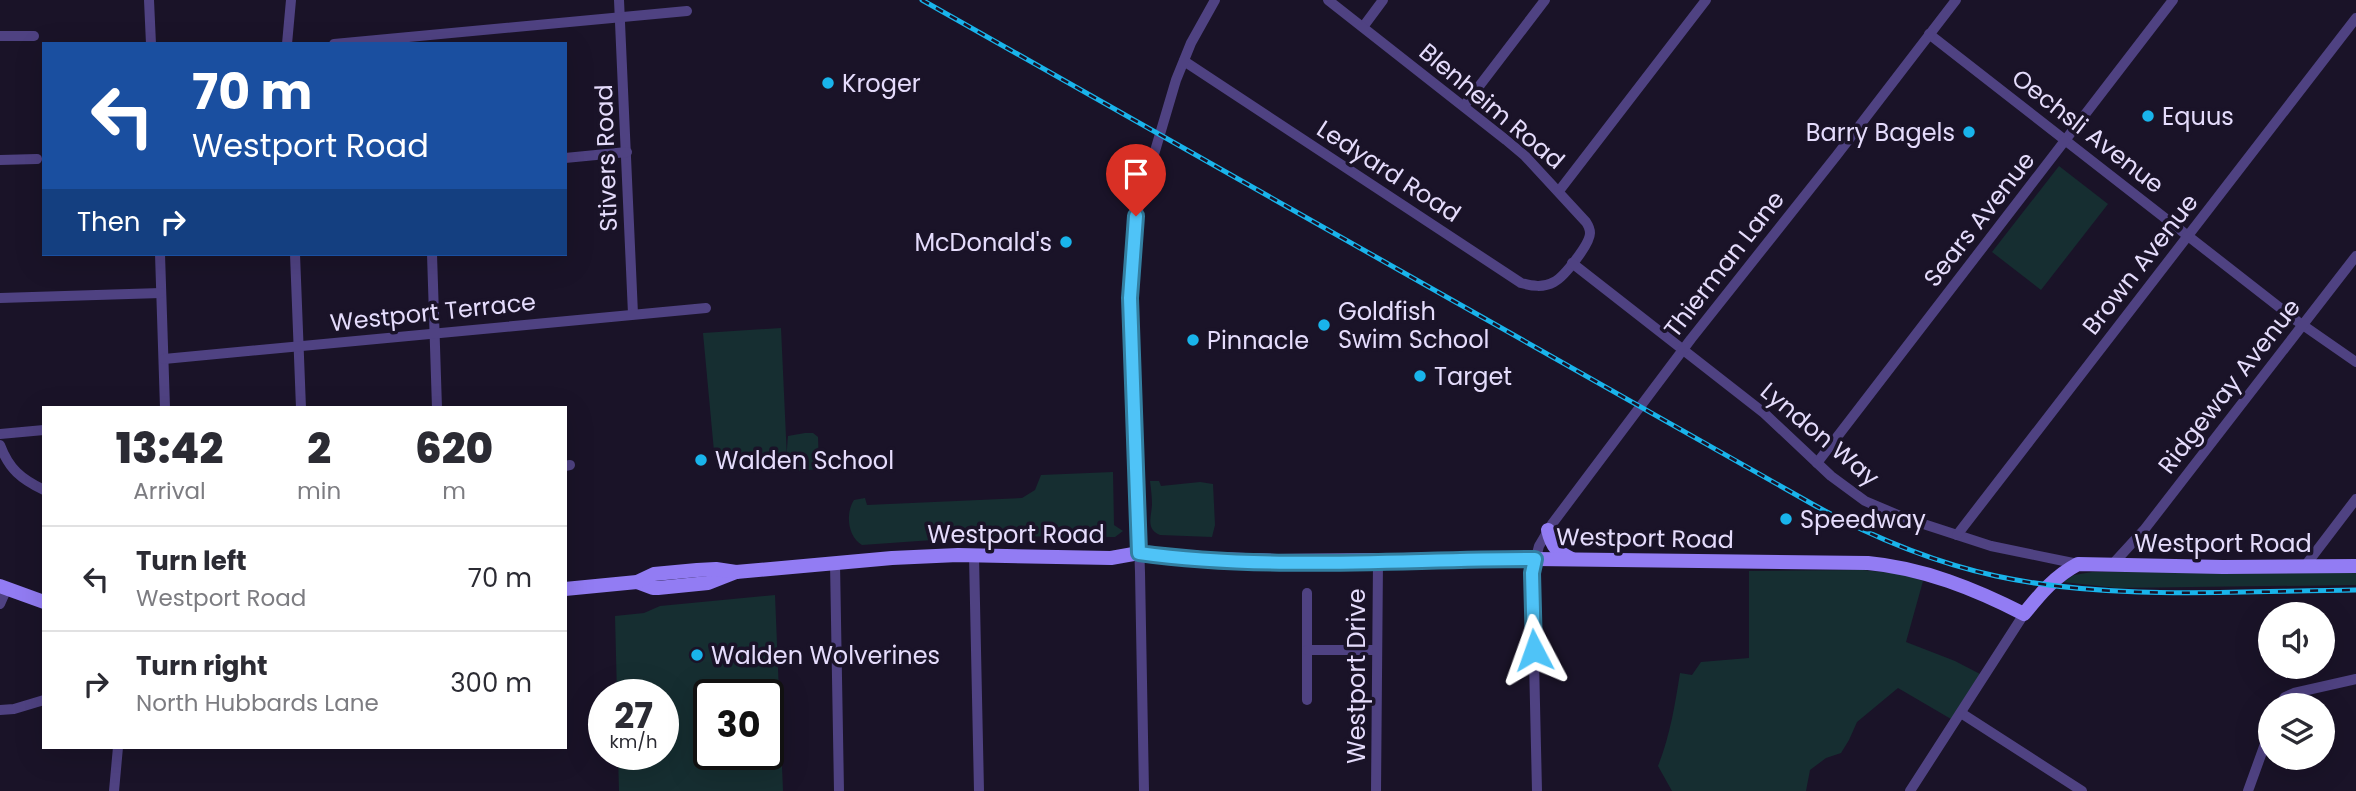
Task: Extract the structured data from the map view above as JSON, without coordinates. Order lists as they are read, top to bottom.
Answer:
{
  "streets": {
    "main road": ["Westport Road"],
    "street": [
      "Blenheim Road",
      "Oechsli Avenue",
      "Stivers Road",
      "Ledyard Road",
      "Sears Avenue",
      "Thierman Lane",
      "Brown Avenue",
      "Westport Terrace",
      "Ridgeway Avenue",
      "Lyndon Way",
      "Westport Drive"
    ]
  },
  "crossings": [
    ["Blenheim Road", "Ledyard Road"],
    ["Blenheim Road", "Lyndon Way"],
    ["Oechsli Avenue", "Sears Avenue"],
    ["Oechsli Avenue", "Thierman Lane"],
    ["Oechsli Avenue", "Brown Avenue"],
    ["Oechsli Avenue", "Ridgeway Avenue"],
    ["Stivers Road", "Westport Terrace"],
    ["Ledyard Road", "Lyndon Way"],
    ["Sears Avenue", "Lyndon Way"],
    ["Thierman Lane", "Lyndon Way"],
    ["Thierman Lane", "Westport Road"],
    ["Brown Avenue", "Lyndon Way"],
    ["Ridgeway Avenue", "Westport Road"],
    ["Lyndon Way", "Westport Road"],
    ["Westport Road", "Westport Drive"]
  ],
  "places": [
    "Kroger",
    "Equus",
    "Barry Bagels",
    "McDonald's",
    "Goldfish Swim School",
    "Pinnacle",
    "Target",
    "Walden School",
    "Speedway",
    "Walden Wolverines"
  ],
  "page": {
    "turn": ["70 m", "Westport Road"],
    "then": "Then",
    "eta": [
      "13:42",
      "Arrival",
      "2",
      "min",
      "620",
      "m"
    ],
    "list": [
      {
        "name": "Turn left",
        "note": "Westport Road",
        "value": "70 m"
      },
      {
        "name": "Turn right",
        "note": "North Hubbards Lane",
        "value": "300 m"
      }
    ],
    "speed": "27 km/h",
    "limit": "30"
  }
}
